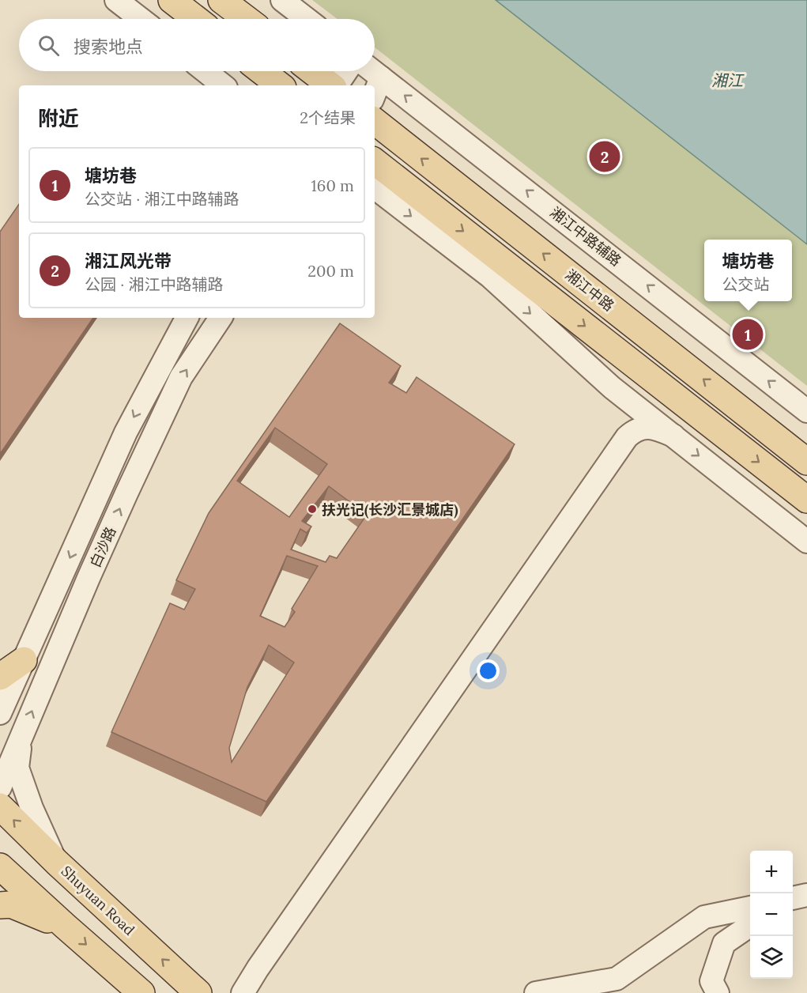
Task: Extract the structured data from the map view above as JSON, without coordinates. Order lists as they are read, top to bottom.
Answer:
{
  "streets": {
    "main road": ["湘江中路", "Shuyuan Road"],
    "street": ["湘江中路辅路", "白沙路"]
  },
  "water": ["湘江"],
  "places": ["扶光记(长沙汇景城店)"],
  "page": {
    "search": "搜索地点",
    "heading": ["附近", "2个结果"],
    "pins": ["2", "1"],
    "list": [
      {
        "mark": "1",
        "name": "塘坊巷",
        "note": "公交站 · 湘江中路辅路",
        "value": "160 m"
      },
      {
        "mark": "2",
        "name": "湘江风光带",
        "note": "公园 · 湘江中路辅路",
        "value": "200 m"
      }
    ],
    "popup": ["塘坊巷", "公交站"],
    "map_buttons": ["+", "−"]
  }
}
